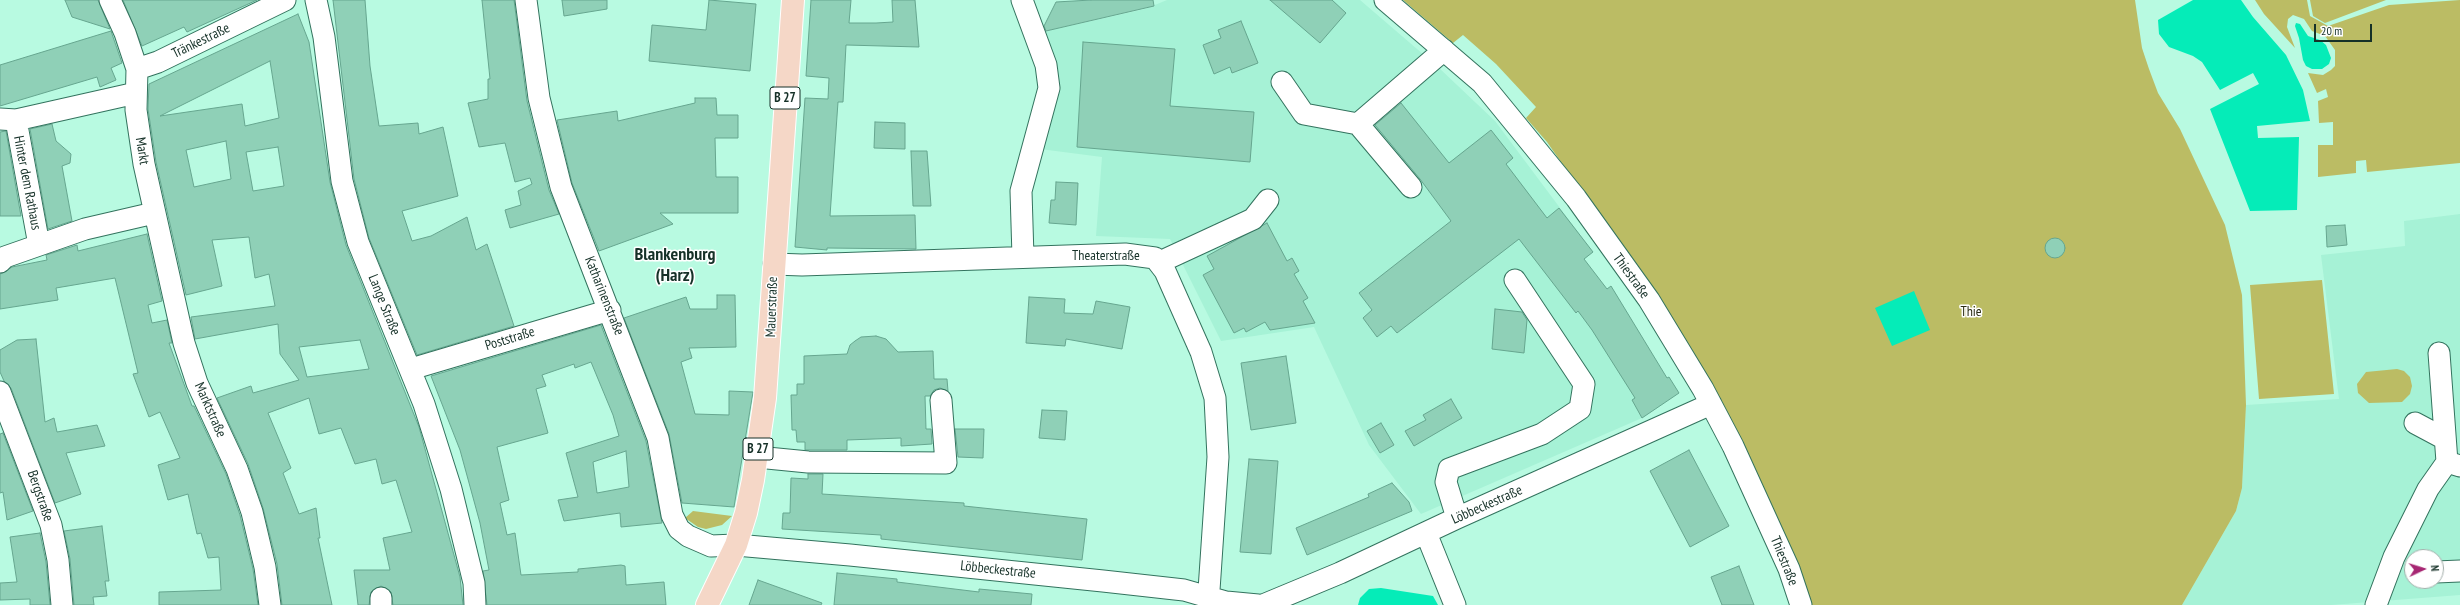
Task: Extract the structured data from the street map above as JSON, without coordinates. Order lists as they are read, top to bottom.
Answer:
{
  "streets": {
    "main road": ["B 27", "Mauerstraße"],
    "street": [
      "Tränkestraße",
      "Markt",
      "Hinter dem Rathaus",
      "Theaterstraße",
      "Thiestraße",
      "Katharinenstraße",
      "Lange Straße",
      "Poststraße",
      "Marktstraße",
      "Bergstraße",
      "Löbbeckestraße"
    ]
  },
  "crossings": [
    ["Markt", "Marktstraße"],
    ["Theaterstraße", "Mauerstraße"],
    ["Theaterstraße", "Löbbeckestraße"],
    ["Thiestraße", "Löbbeckestraße"],
    ["Katharinenstraße", "Mauerstraße"],
    ["Katharinenstraße", "Poststraße"],
    ["Katharinenstraße", "Löbbeckestraße"],
    ["Lange Straße", "Poststraße"],
    ["Mauerstraße", "Löbbeckestraße"]
  ],
  "districts": ["Blankenburg (Harz)"],
  "parks": ["Thie"],
  "scale_bar": "20 m",
  "north": "right"
}
